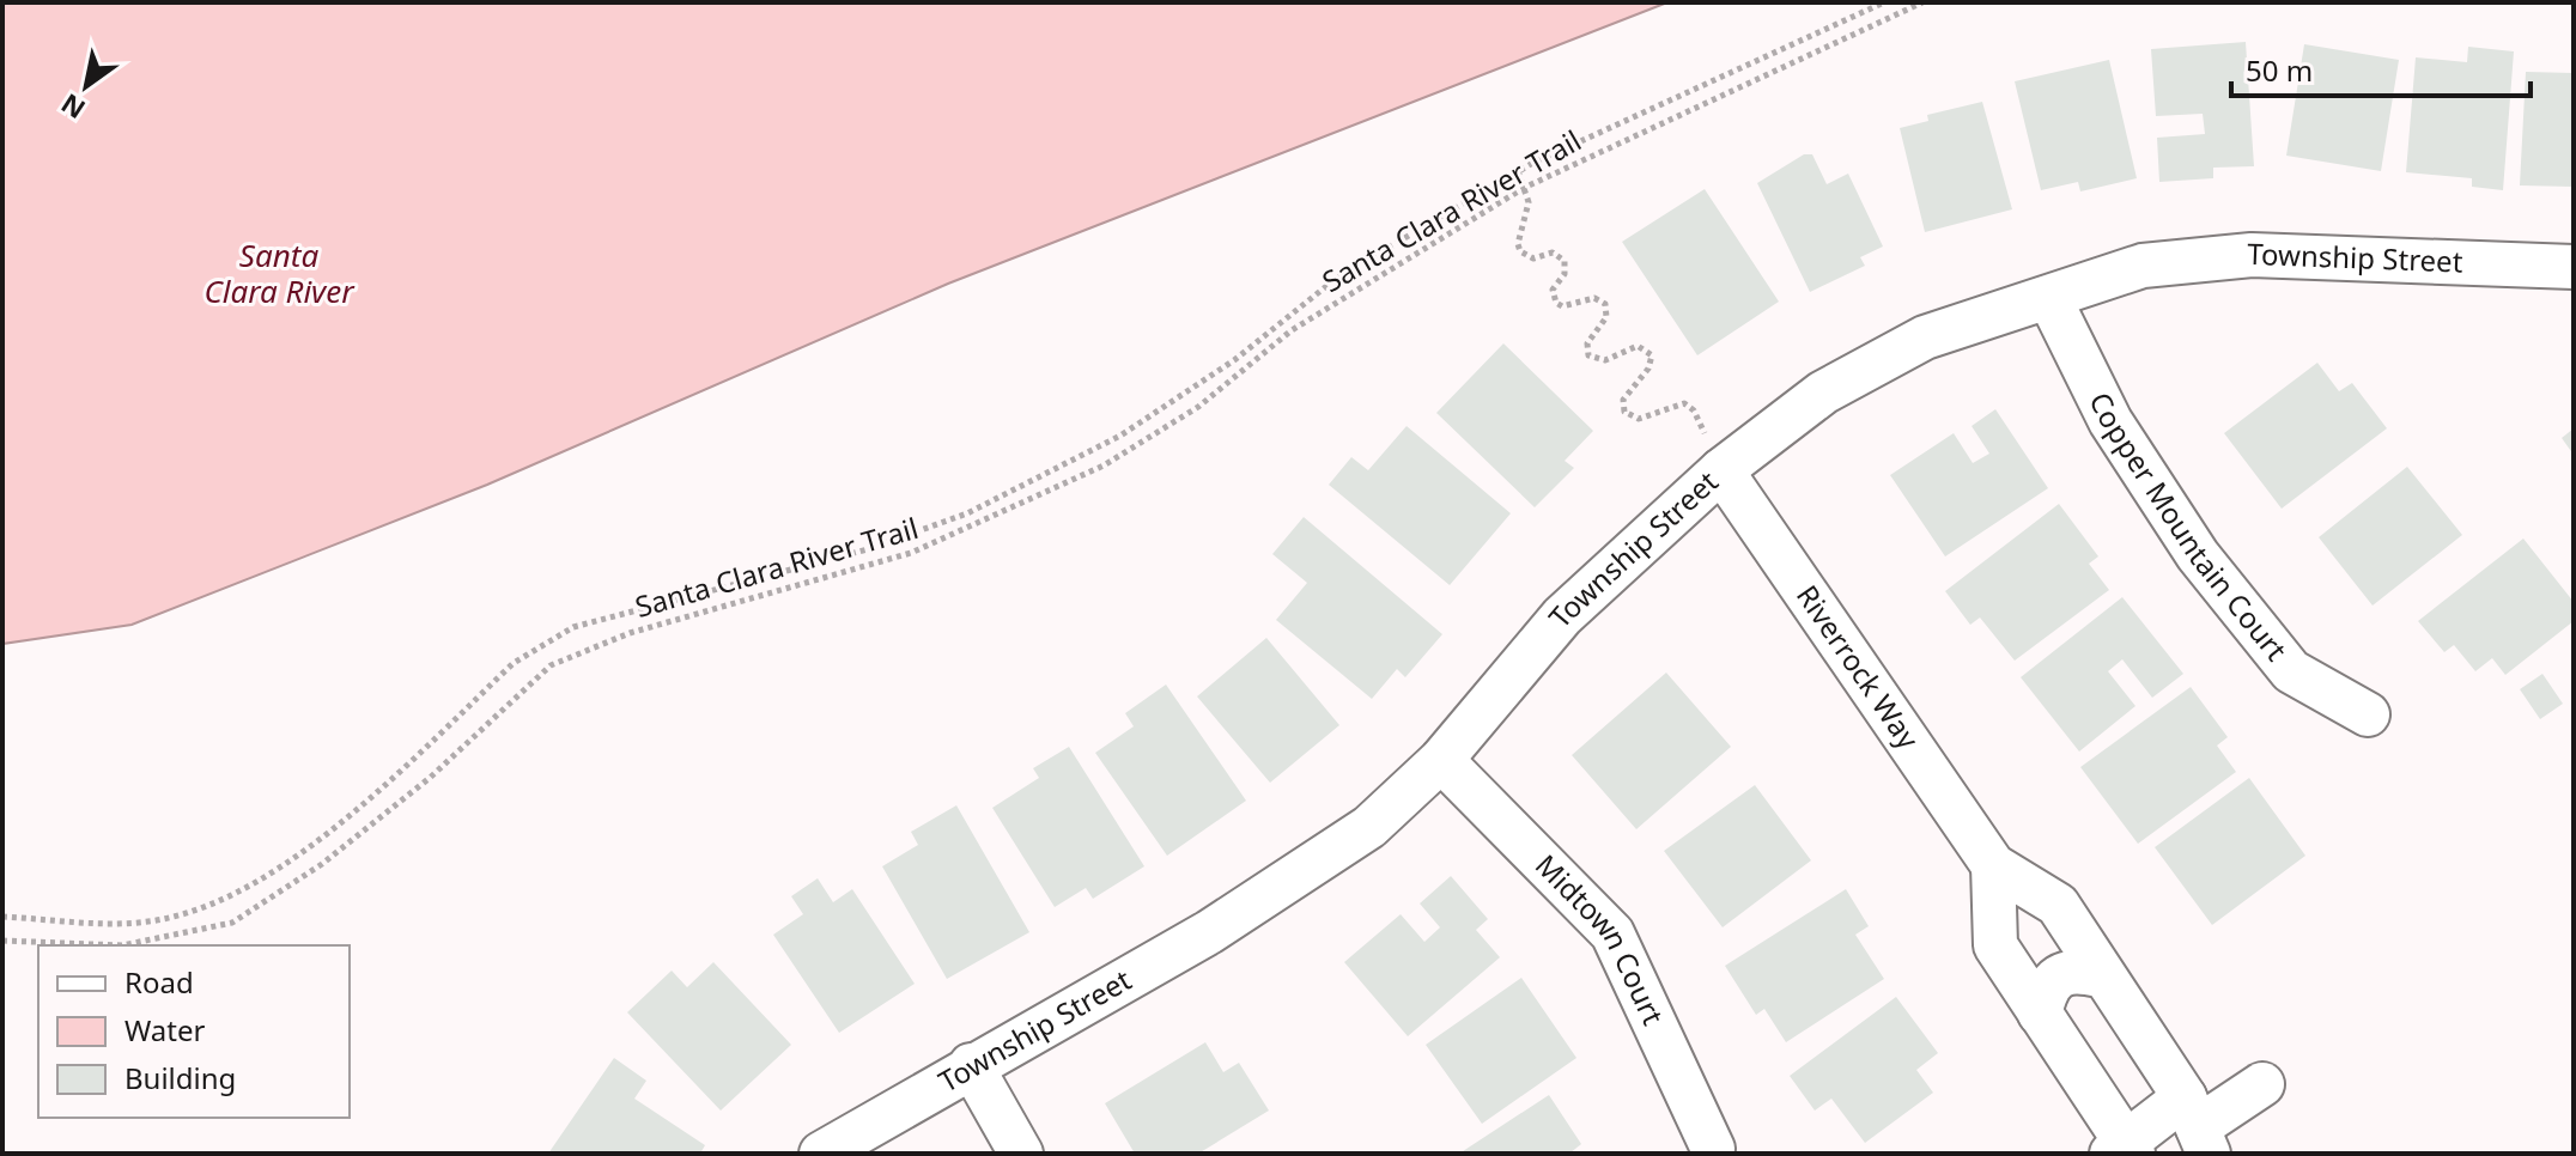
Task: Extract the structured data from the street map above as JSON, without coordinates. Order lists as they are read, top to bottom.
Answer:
{
  "streets": {
    "street": [
      "Township Street",
      "Copper Mountain Court",
      "Riverrock Way",
      "Midtown Court"
    ],
    "path": ["Santa Clara River Trail"]
  },
  "crossings": [
    ["Township Street", "Copper Mountain Court"],
    ["Township Street", "Riverrock Way"],
    ["Township Street", "Midtown Court"]
  ],
  "water": ["Santa Clara River"],
  "legend": ["Road", "Water", "Building"],
  "scale_bar": "50 m",
  "north": "bottom left"
}
